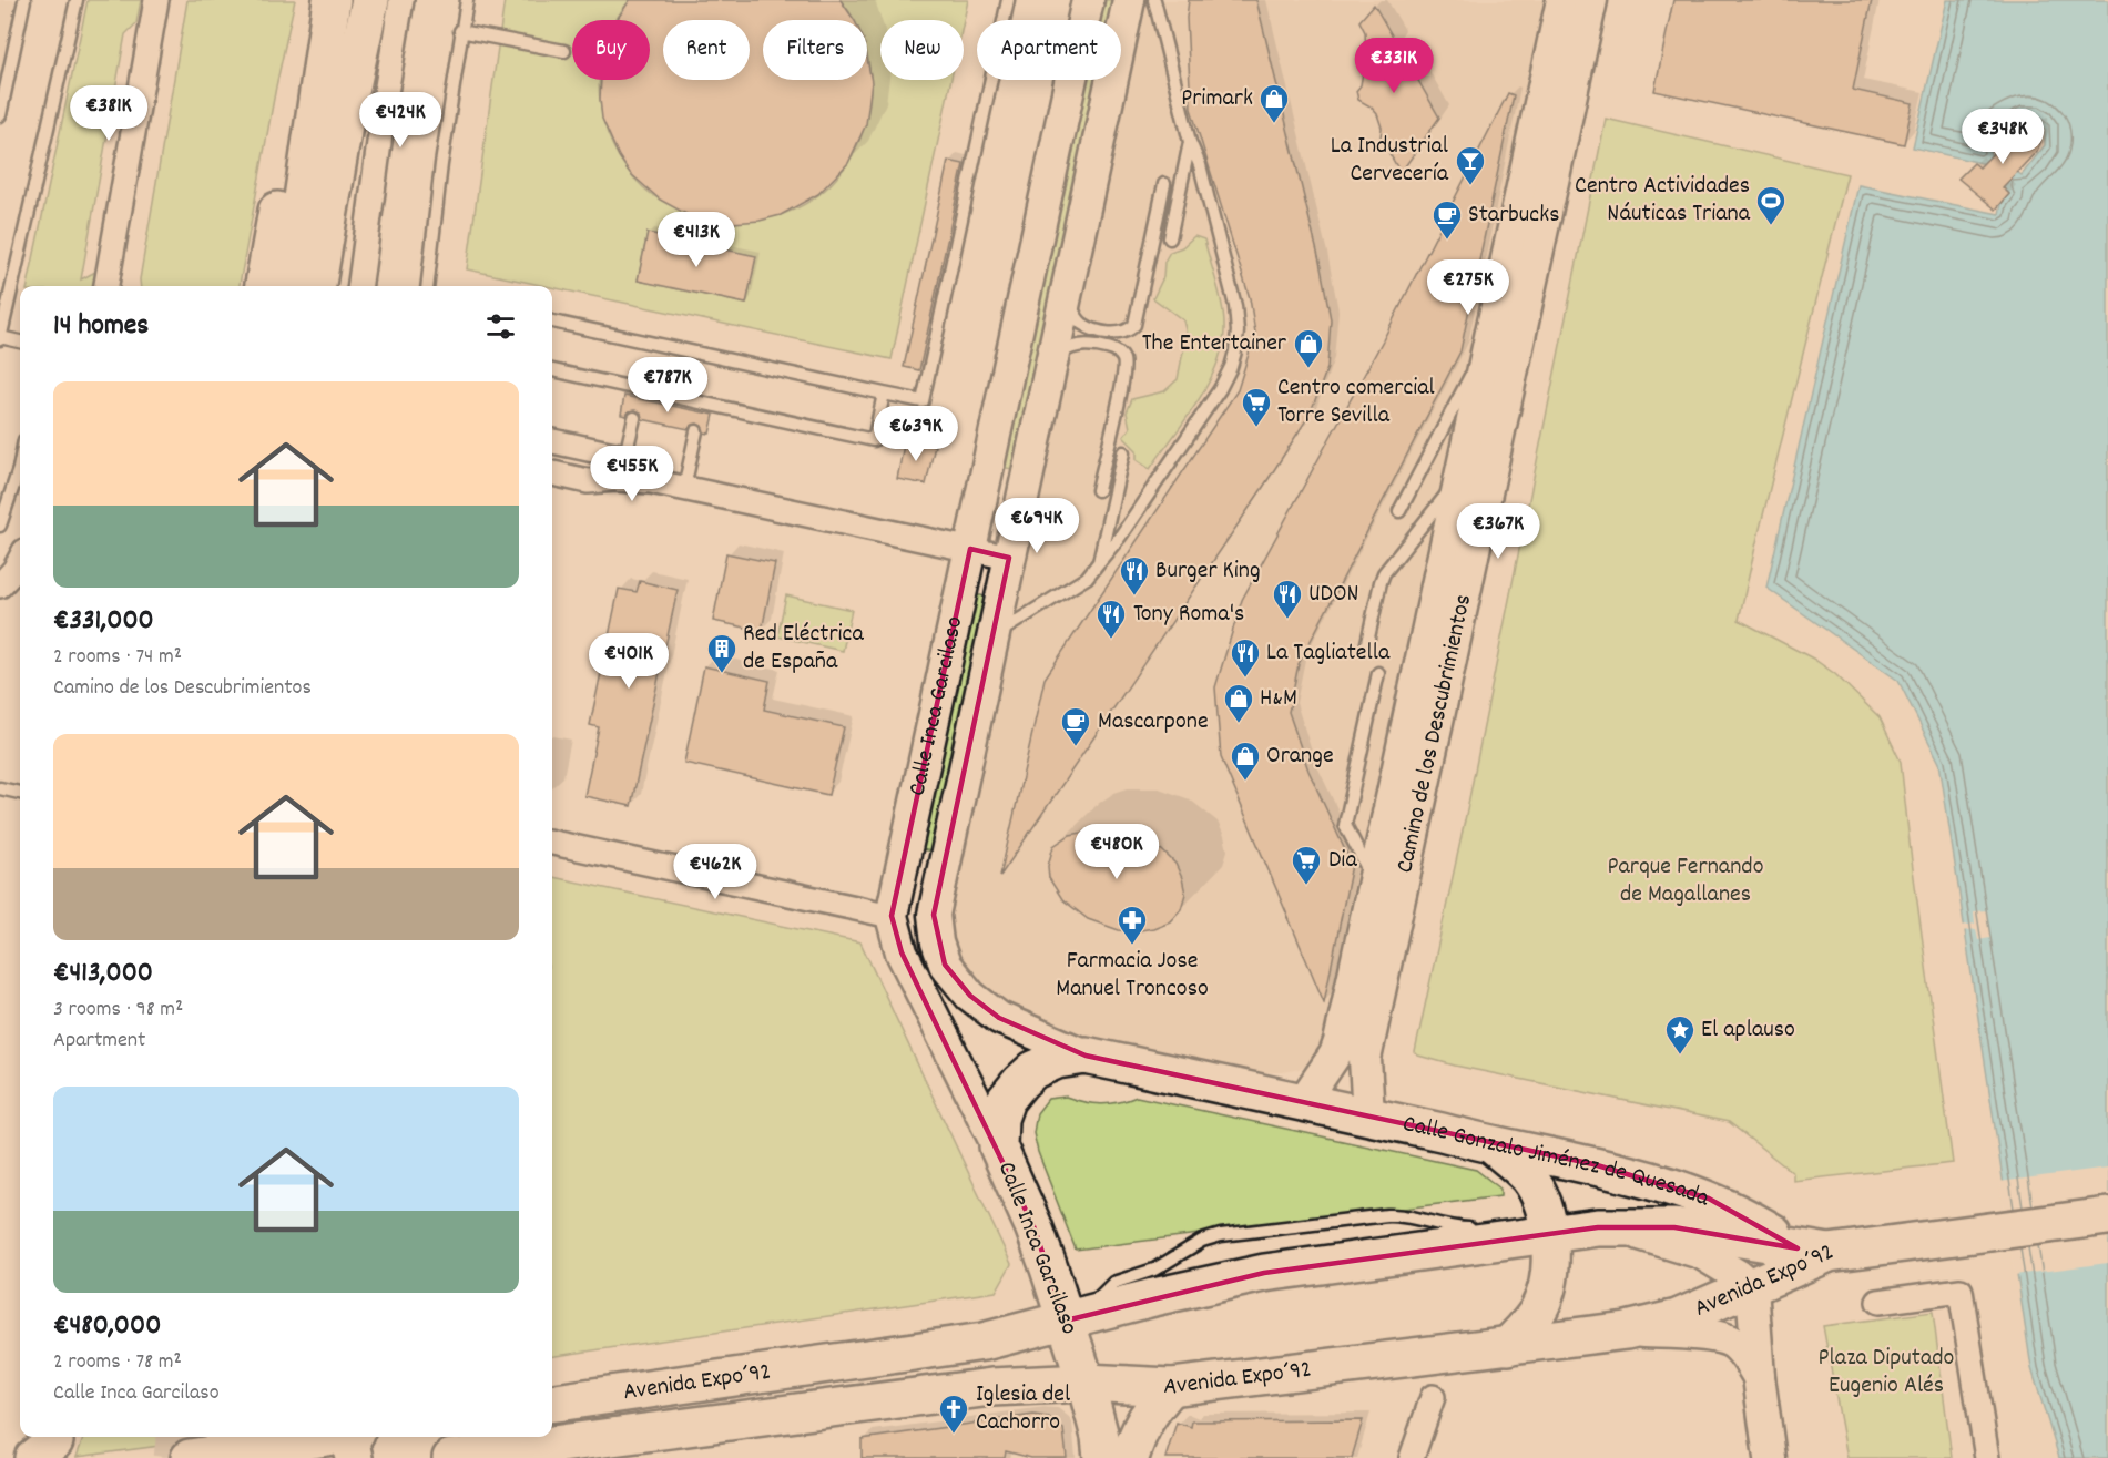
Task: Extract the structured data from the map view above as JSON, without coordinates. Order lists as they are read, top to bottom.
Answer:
{
  "streets": {
    "main road": ["Calle Inca Garcilaso", "Calle Gonzalo Jiménez de Quesada", "Avenida Expo´92"],
    "street": ["Camino de los Descubrimientos"]
  },
  "crossings": [
    ["Calle Inca Garcilaso", "Calle Gonzalo Jiménez de Quesada"],
    ["Calle Inca Garcilaso", "Avenida Expo´92"],
    ["Camino de los Descubrimientos", "Calle Gonzalo Jiménez de Quesada"],
    ["Calle Gonzalo Jiménez de Quesada", "Avenida Expo´92"]
  ],
  "parks": ["Parque Fernando de Magallanes", "Plaza Diputado Eugenio Alés"],
  "places": {
    "shop": [
      "Primark",
      "The Entertainer",
      "H&M",
      "Orange"
    ],
    "bar": ["La Industrial Cervecería"],
    "sports": ["Centro Actividades Náuticas Triana"],
    "cafe": ["Starbucks", "Mascarpone"],
    "supermarket": ["Centro comercial Torre Sevilla", "Dia"],
    "restaurant": [
      "Burger King",
      "UDON",
      "Tony Roma's",
      "La Tagliatella"
    ],
    "building": ["Red Eléctrica de España"],
    "pharmacy": ["Farmacia Jose Manuel Troncoso"],
    "place": ["El aplauso"],
    "church": ["Iglesia del Cachorro"]
  },
  "page": {
    "chip": [
      "Buy",
      "Rent",
      "Filters",
      "New",
      "Apartment"
    ],
    "price": [
      "€331K",
      "€381K",
      "€424K",
      "€348K",
      "€413K",
      "€275K",
      "€787K",
      "€639K",
      "€455K",
      "€694K",
      "€367K",
      "€401K",
      "€480K",
      "€462K"
    ],
    "heading": "14 homes",
    "list": [
      {
        "name": "€331,000",
        "note": "2 rooms · 74 m² · Camino de los Descubrimientos"
      },
      {
        "name": "€413,000",
        "note": "3 rooms · 98 m² · Apartment"
      },
      {
        "name": "€480,000",
        "note": "2 rooms · 78 m² · Calle Inca Garcilaso"
      }
    ]
  }
}
